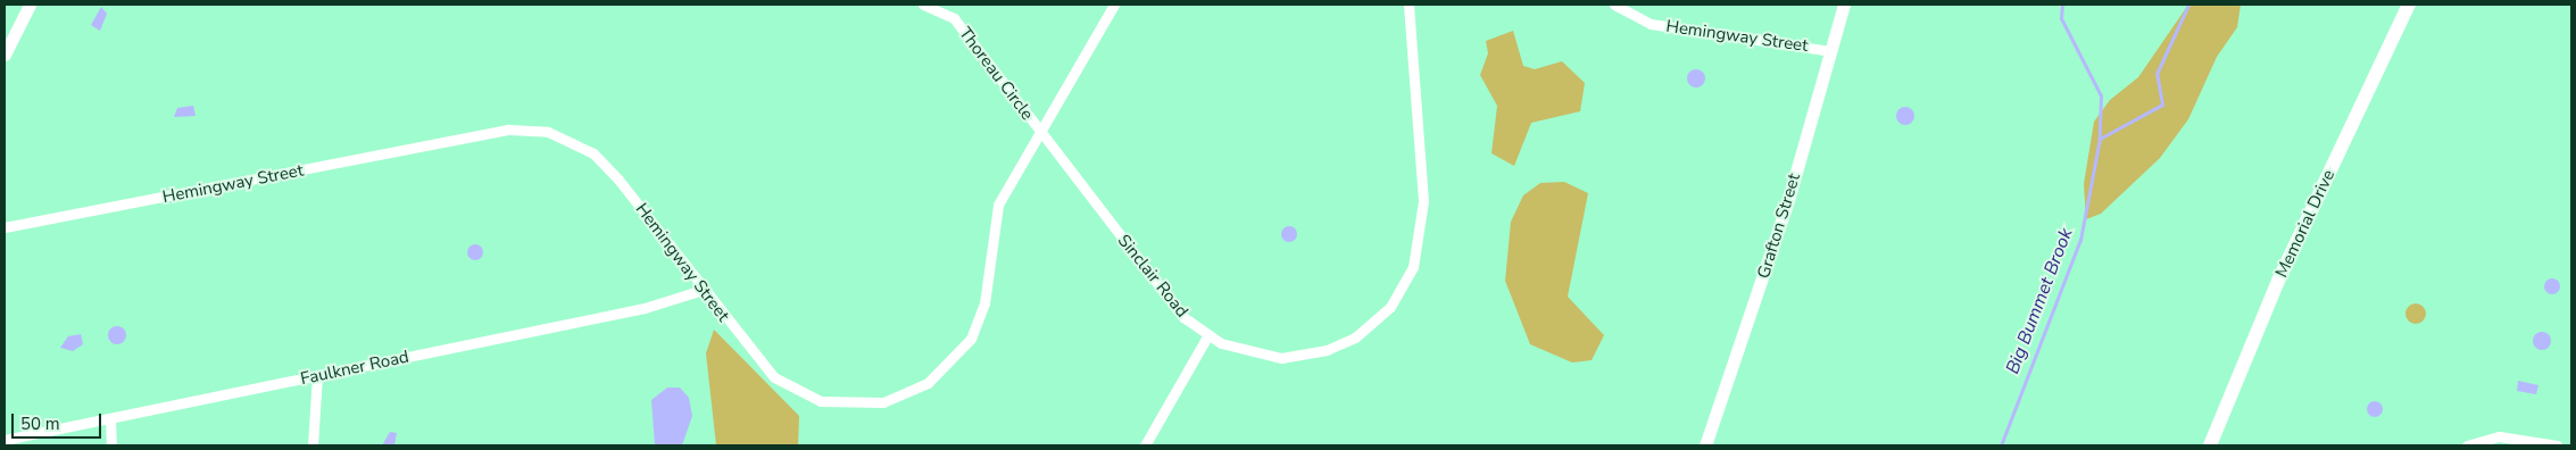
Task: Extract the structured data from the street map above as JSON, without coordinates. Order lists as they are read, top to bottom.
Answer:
{
  "streets": {
    "main road": ["Memorial Drive"],
    "street": [
      "Hemingway Street",
      "Thoreau Circle",
      "Grafton Street",
      "Sinclair Road",
      "Faulkner Road"
    ]
  },
  "crossings": [
    ["Hemingway Street", "Thoreau Circle"],
    ["Hemingway Street", "Grafton Street"],
    ["Hemingway Street", "Sinclair Road"],
    ["Hemingway Street", "Faulkner Road"],
    ["Thoreau Circle", "Sinclair Road"]
  ],
  "water": ["Big Bummet Brook"],
  "scale_bar": "50 m"
}
